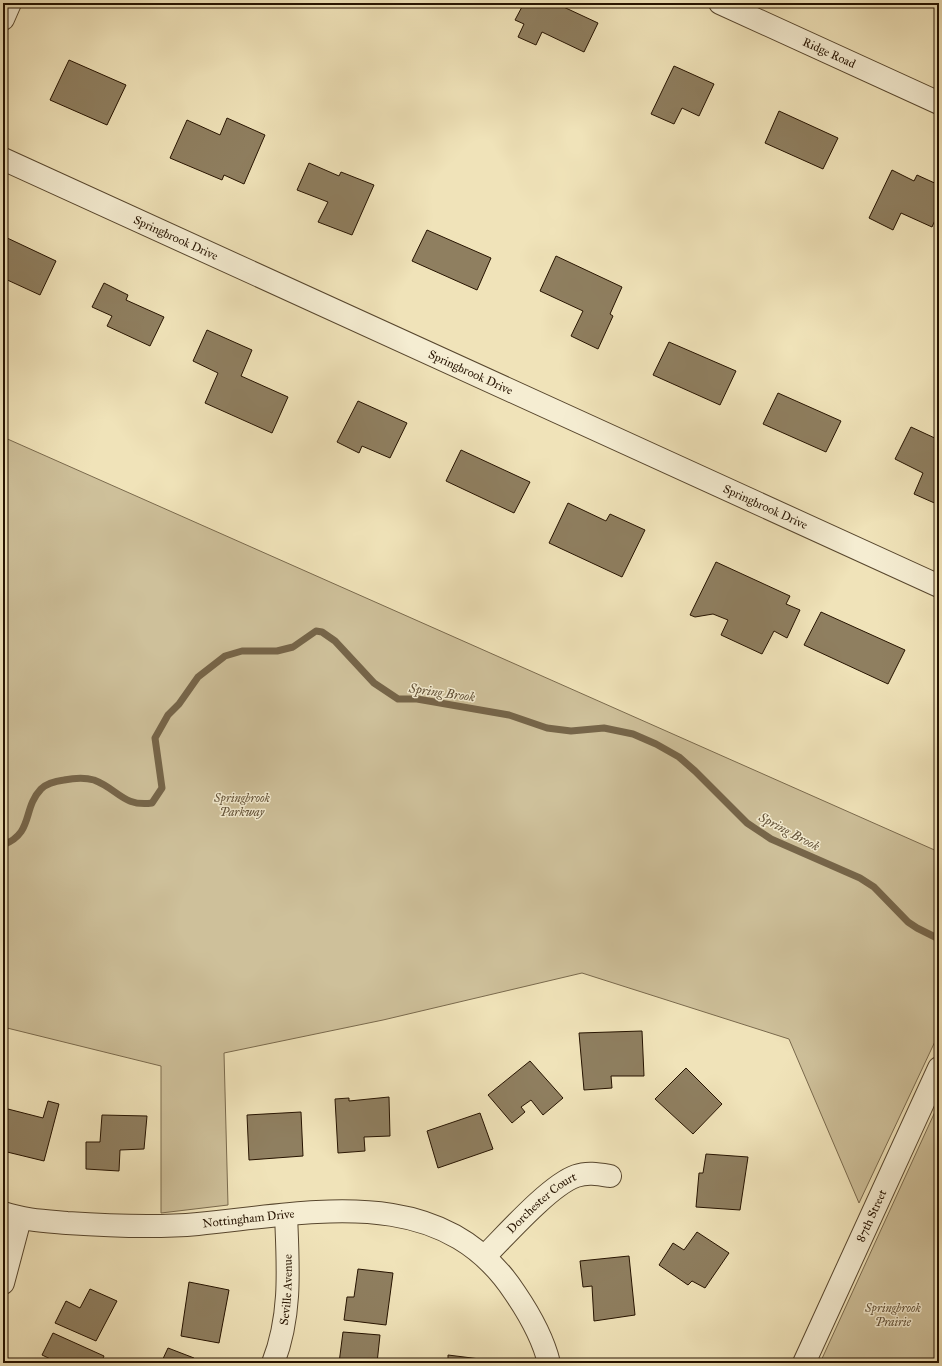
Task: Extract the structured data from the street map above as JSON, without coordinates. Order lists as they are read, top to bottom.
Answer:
{
  "streets": {
    "street": [
      "Ridge Road",
      "Springbrook Drive",
      "Dorchester Court",
      "87th Street",
      "Nottingham Drive",
      "Seville Avenue"
    ]
  },
  "crossings": [
    ["Dorchester Court", "Nottingham Drive"],
    ["Nottingham Drive", "Seville Avenue"]
  ],
  "water": ["Spring Brook"],
  "parks": ["Springbrook Parkway", "Springbrook Prairie"]
}
